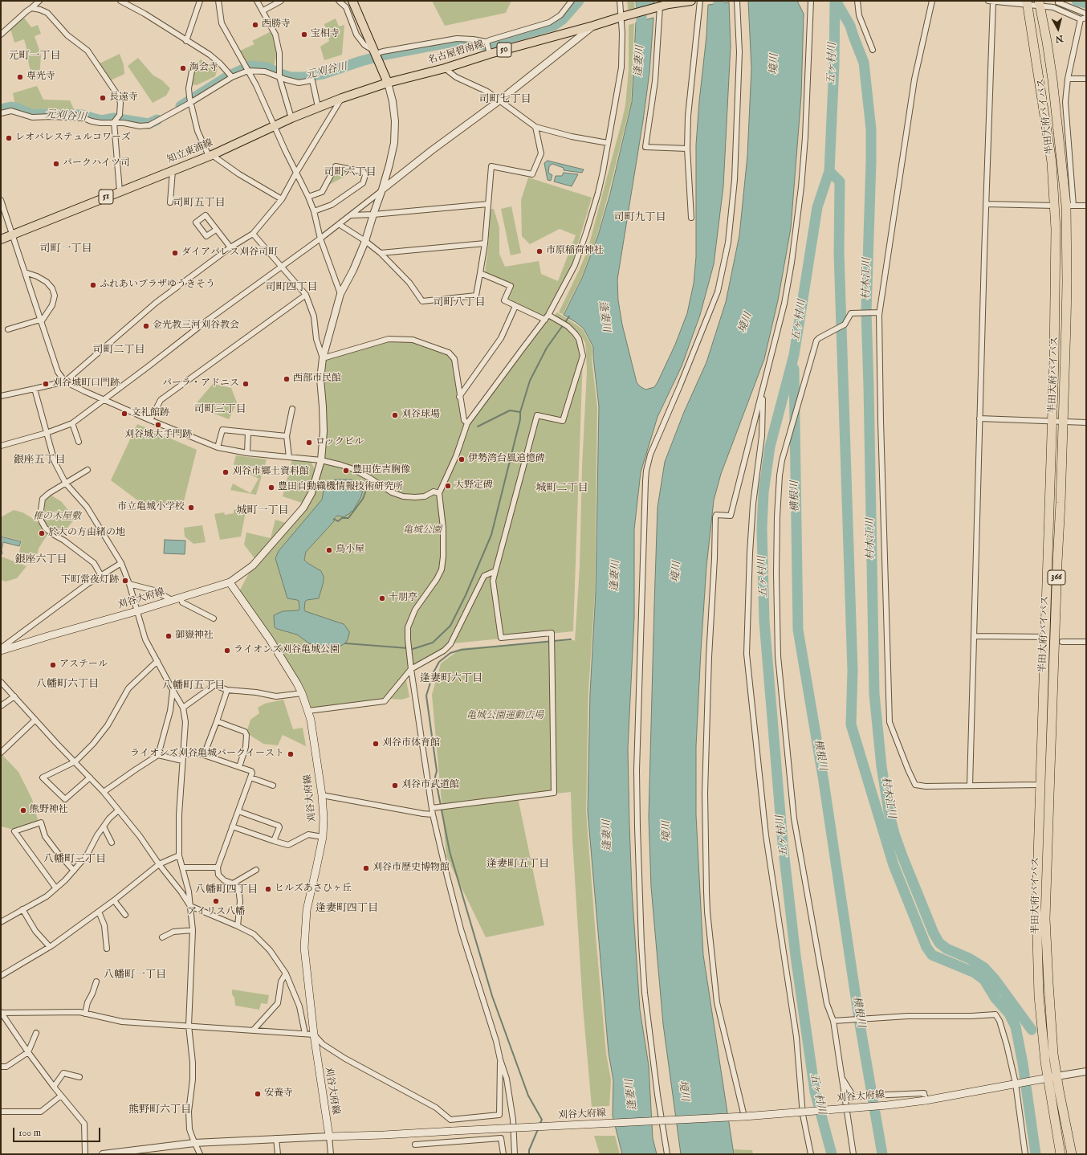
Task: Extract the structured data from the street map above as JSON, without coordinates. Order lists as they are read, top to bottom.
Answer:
{
  "streets": {
    "highway": ["半田大府パイパス", "366"],
    "main road": [
      "50",
      "名古屋碧南線",
      "知立東浦線",
      "51",
      "刈谷大府線"
    ]
  },
  "crossings": [
    ["名古屋碧南線", "知立東浦線"],
    ["半田大府パイパス", "刈谷大府線"]
  ],
  "districts": [
    "元町一丁目",
    "司町七丁目",
    "司町六丁目",
    "司町五丁目",
    "司町九丁目",
    "司町一丁目",
    "司町四丁目",
    "司町八丁目",
    "司町二丁目",
    "司町三丁目",
    "銀座五丁目",
    "城町二丁目",
    "城町一丁目",
    "銀座六丁目",
    "逢妻町六丁目",
    "八幡町六丁目",
    "八幡町五丁目",
    "八幡町三丁目",
    "逢妻町五丁目",
    "八幡町四丁目",
    "逢妻町四丁目",
    "八幡町一丁目",
    "熊野町六丁目"
  ],
  "water": [
    "逢妻川",
    "五ヶ村川",
    "境川",
    "元刈谷川",
    "村木江川",
    "横根川"
  ],
  "parks": ["椎の木屋敷", "亀城公園", "亀城公園運動広場"],
  "places": [
    "西勝寺",
    "宝相寺",
    "海会寺",
    "専光寺",
    "長遠寺",
    "レオパレステュルコワーズ",
    "パークハイツ司",
    "市原稲荷神社",
    "ダイアパレス刈谷司町",
    "ふれあいプラザゆうきそう",
    "金光教三河刈谷教会",
    "西部市民館",
    "刈谷城町口門跡",
    "パーラ・アドニス",
    "文礼館跡",
    "刈谷球場",
    "刈谷城大手門跡",
    "ロックビル",
    "伊勢湾台風追憶碑",
    "豊田佐吉胸像",
    "刈谷市郷土資料館",
    "大野定碑",
    "豊田自動織機情報技術研究所",
    "市立亀城小学校",
    "於大の方由緒の地",
    "鳥小屋",
    "下町常夜灯跡",
    "十朋亭",
    "御嶽神社",
    "ライオンズ刈谷亀城公園",
    "アステール",
    "刈谷市体育館",
    "ライオンズ刈谷亀城パークイースト",
    "刈谷市武道館",
    "熊野神社",
    "刈谷市歴史博物館",
    "ヒルズあさひヶ丘",
    "アイリス八幡",
    "安養寺"
  ],
  "scale_bar": "100 m",
  "north": "bottom"
}
